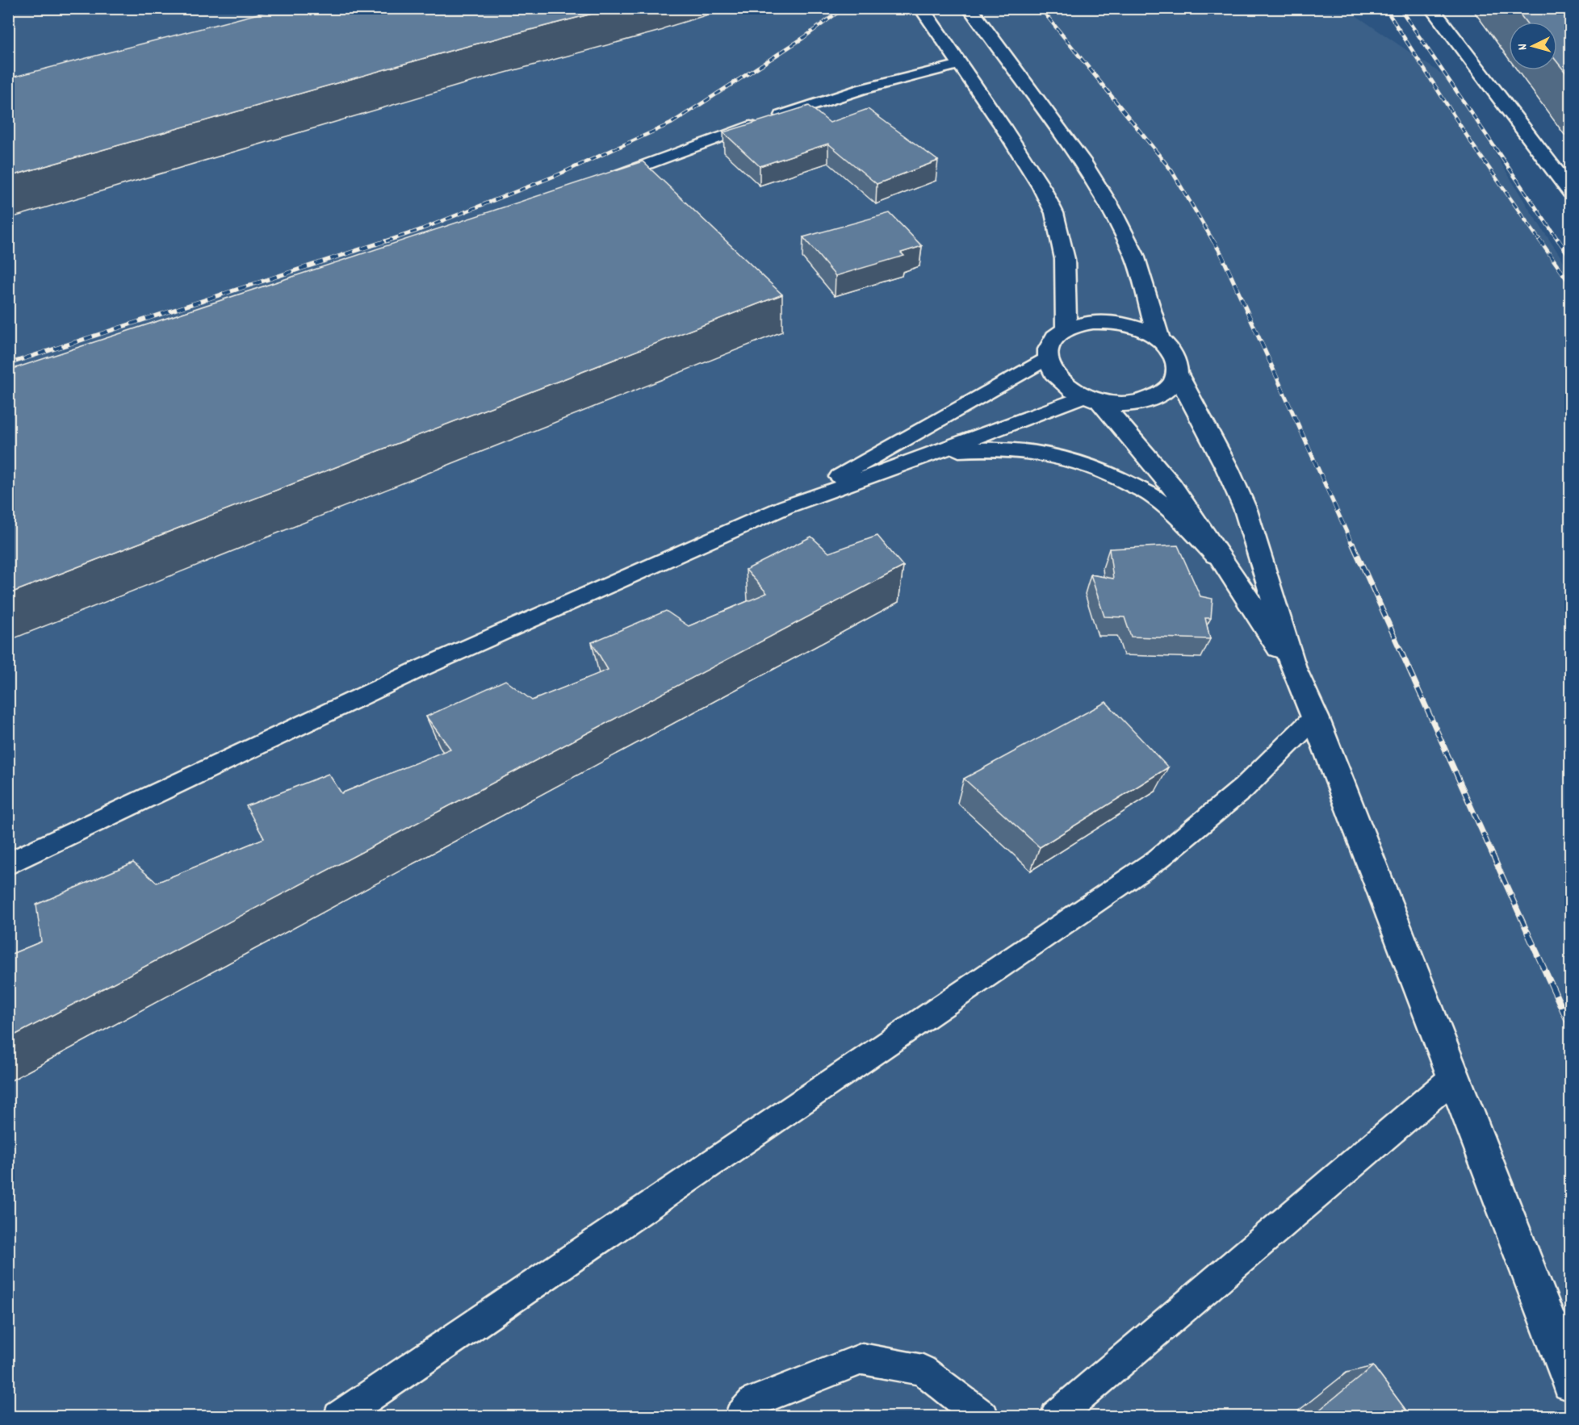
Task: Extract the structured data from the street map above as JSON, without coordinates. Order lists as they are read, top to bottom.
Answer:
{
  "north": "left"
}
